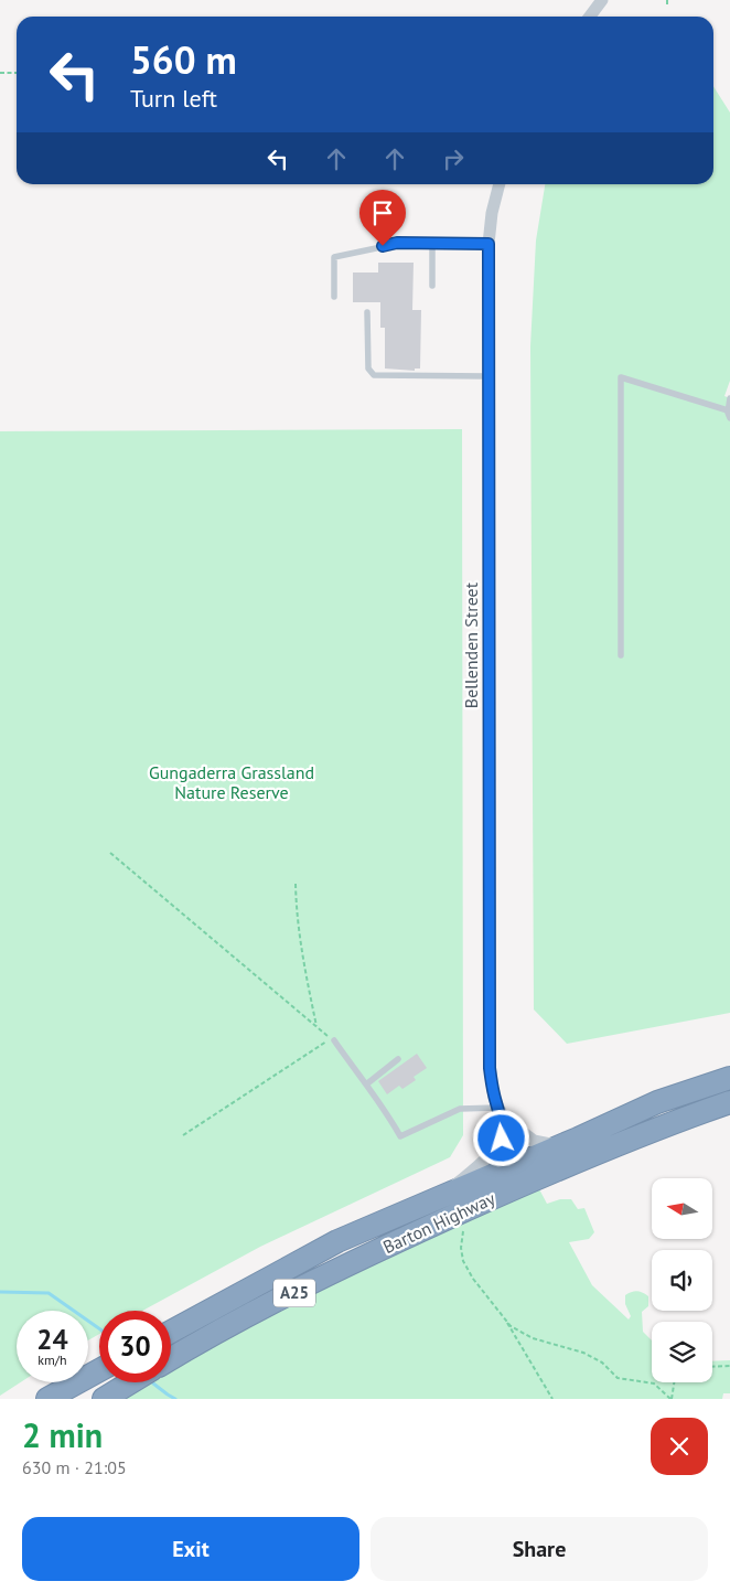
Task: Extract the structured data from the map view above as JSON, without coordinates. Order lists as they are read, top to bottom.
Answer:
{
  "streets": {
    "highway": ["Barton Highway", "A25"],
    "street": ["Bellenden Street"]
  },
  "crossings": [
    ["Bellenden Street", "Barton Highway"]
  ],
  "parks": ["Gungaderra Grassland Nature Reserve"],
  "north": "left",
  "page": {
    "turn": ["560 m", "Turn left"],
    "speed": "24 km/h",
    "limit": "30",
    "heading": ["2 min", "630 m · 21:05"],
    "buttons": ["Exit", "Share"]
  }
}
